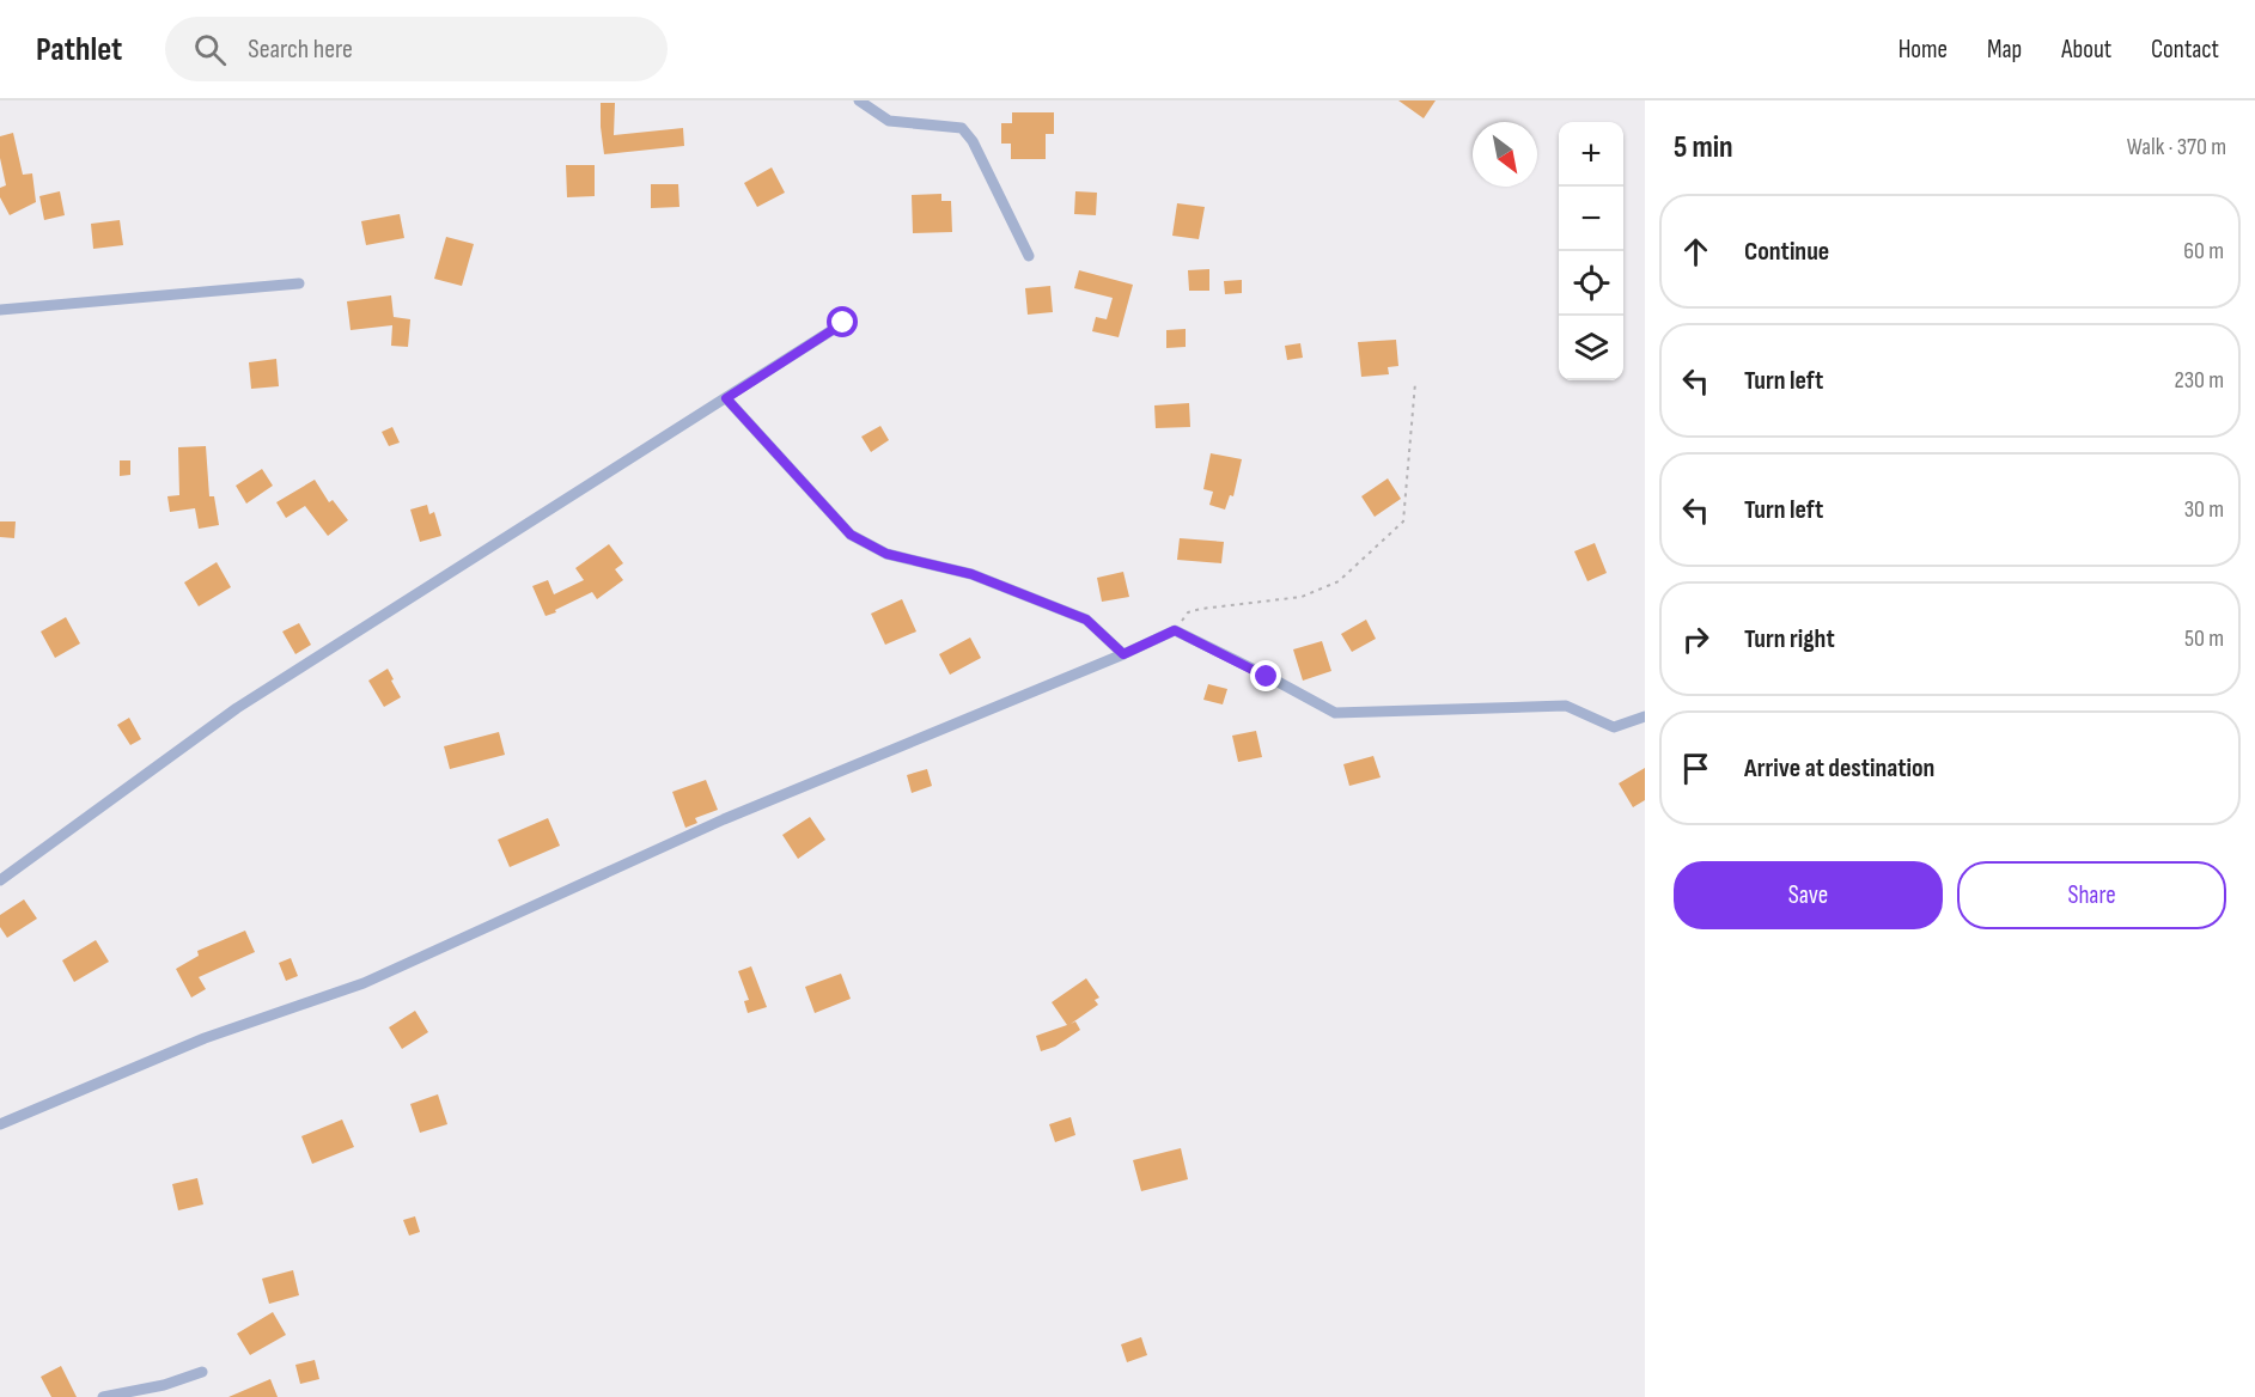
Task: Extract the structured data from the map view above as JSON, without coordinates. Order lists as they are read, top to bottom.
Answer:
{
  "north": "bottom right",
  "page": {
    "header": "Pathlet",
    "search": "Search here",
    "nav": [
      "Home",
      "Map",
      "About",
      "Contact"
    ],
    "heading": ["5 min", "Walk · 370 m"],
    "map_buttons": ["+", "−"],
    "list": [
      ["Continue", "60 m"],
      ["Turn left", "230 m"],
      ["Turn left", "30 m"],
      ["Turn right", "50 m"],
      "Arrive at destination"
    ],
    "buttons": ["Save", "Share"]
  }
}
